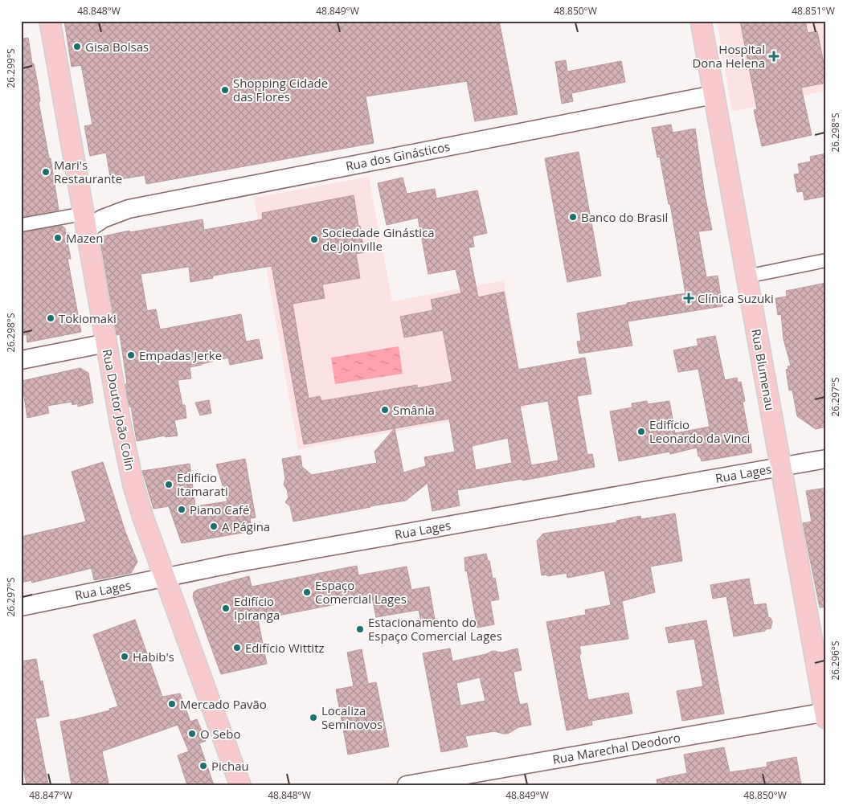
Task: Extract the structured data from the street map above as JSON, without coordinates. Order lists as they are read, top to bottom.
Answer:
{
  "streets": {
    "main road": [
      "Rua dos Ginásticos",
      "Rua Blumenau",
      "Rua Doutor João Colin",
      "Rua Lages",
      "Rua Marechal Deodoro"
    ]
  },
  "crossings": [
    ["Rua dos Ginásticos", "Rua Blumenau"],
    ["Rua dos Ginásticos", "Rua Doutor João Colin"],
    ["Rua Blumenau", "Rua Lages"],
    ["Rua Blumenau", "Rua Marechal Deodoro"],
    ["Rua Doutor João Colin", "Rua Lages"]
  ],
  "places": {
    "other": [
      "Gisa Bolsas",
      "Shopping Cidade das Flores",
      "Mari's Restaurante",
      "Banco do Brasil",
      "Mazen",
      "Sociedade Ginástica de Joinville",
      "Tokiomaki",
      "Empadas Jerke",
      "Smânia",
      "Edifício Leonardo da Vinci",
      "Edifício Itamarati",
      "Piano Café",
      "A Página",
      "Espaço Comercial Lages",
      "Edifício Ipiranga",
      "Estacionamento do Espaço Comercial Lages",
      "Edifício Wittitz",
      "Habib's",
      "Mercado Pavão",
      "Localiza Seminovos",
      "O Sebo",
      "Pichau"
    ],
    "health": ["Hospital Dona Helena", "Clínica Suzuki"]
  },
  "coordinates": [
    "48.848°W",
    "48.849°W",
    "48.850°W",
    "48.851°W",
    "26.299°S",
    "26.298°S",
    "26.297°S",
    "26.296°S",
    "48.847°W"
  ]
}
